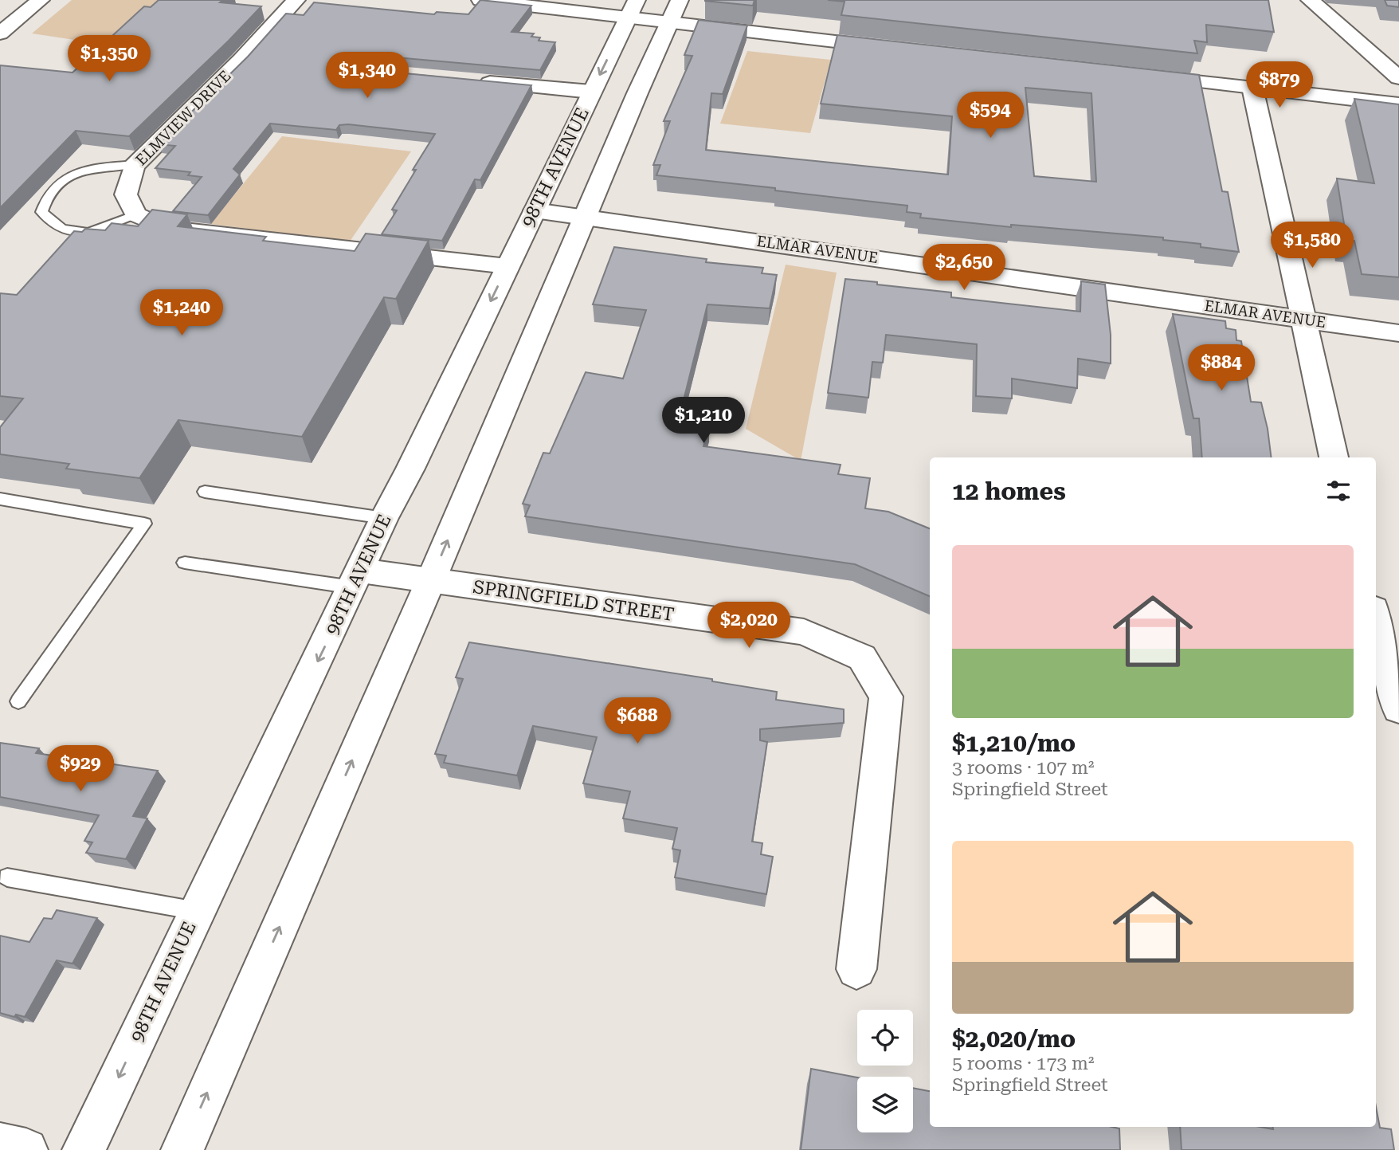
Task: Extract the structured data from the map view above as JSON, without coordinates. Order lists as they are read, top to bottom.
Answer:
{
  "streets": {
    "main road": [
      "ELMVIEW DRIVE",
      "98TH AVENUE",
      "ELMAR AVENUE",
      "SPRINGFIELD STREET"
    ]
  },
  "crossings": [
    ["98TH AVENUE", "ELMAR AVENUE"],
    ["98TH AVENUE", "SPRINGFIELD STREET"]
  ],
  "page": {
    "price": [
      "$1,350",
      "$1,340",
      "$879",
      "$594",
      "$1,580",
      "$2,650",
      "$1,240",
      "$884",
      "$1,210",
      "$2,020",
      "$688",
      "$929"
    ],
    "heading": "12 homes",
    "list": [
      {
        "name": "$1,210/mo",
        "note": "3 rooms · 107 m² · Springfield Street"
      },
      {
        "name": "$2,020/mo",
        "note": "5 rooms · 173 m² · Springfield Street"
      }
    ]
  }
}
